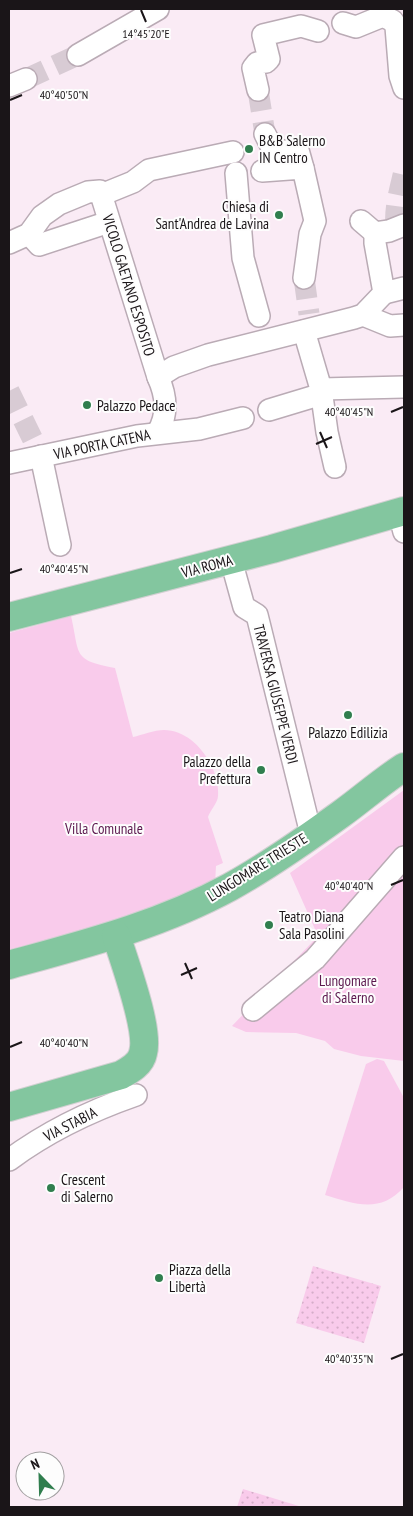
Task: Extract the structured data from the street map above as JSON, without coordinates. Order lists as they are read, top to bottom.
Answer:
{
  "streets": {
    "main road": ["VIA ROMA", "LUNGOMARE TRIESTE"],
    "street": [
      "VICOLO GAETANO ESPOSITO",
      "VIA PORTA CATENA",
      "TRAVERSA GIUSEPPE VERDI",
      "VIA STABIA"
    ]
  },
  "crossings": [
    ["VICOLO GAETANO ESPOSITO", "VIA PORTA CATENA"],
    ["VIA ROMA", "TRAVERSA GIUSEPPE VERDI"],
    ["TRAVERSA GIUSEPPE VERDI", "LUNGOMARE TRIESTE"]
  ],
  "parks": ["Villa Comunale", "Lungomare di Salerno"],
  "places": [
    "B&B Salerno IN Centro",
    "Chiesa di Sant'Andrea de Lavina",
    "Palazzo Pedace",
    "Palazzo Edilizia",
    "Palazzo della Prefettura",
    "Teatro Diana Sala Pasolini",
    "Crescent di Salerno",
    "Piazza della Libertà"
  ],
  "north": "top left",
  "coordinates": [
    "14°45'20\"E",
    "40°40'50\"N",
    "40°40'45\"N",
    "40°40'40\"N",
    "40°40'35\"N"
  ]
}
